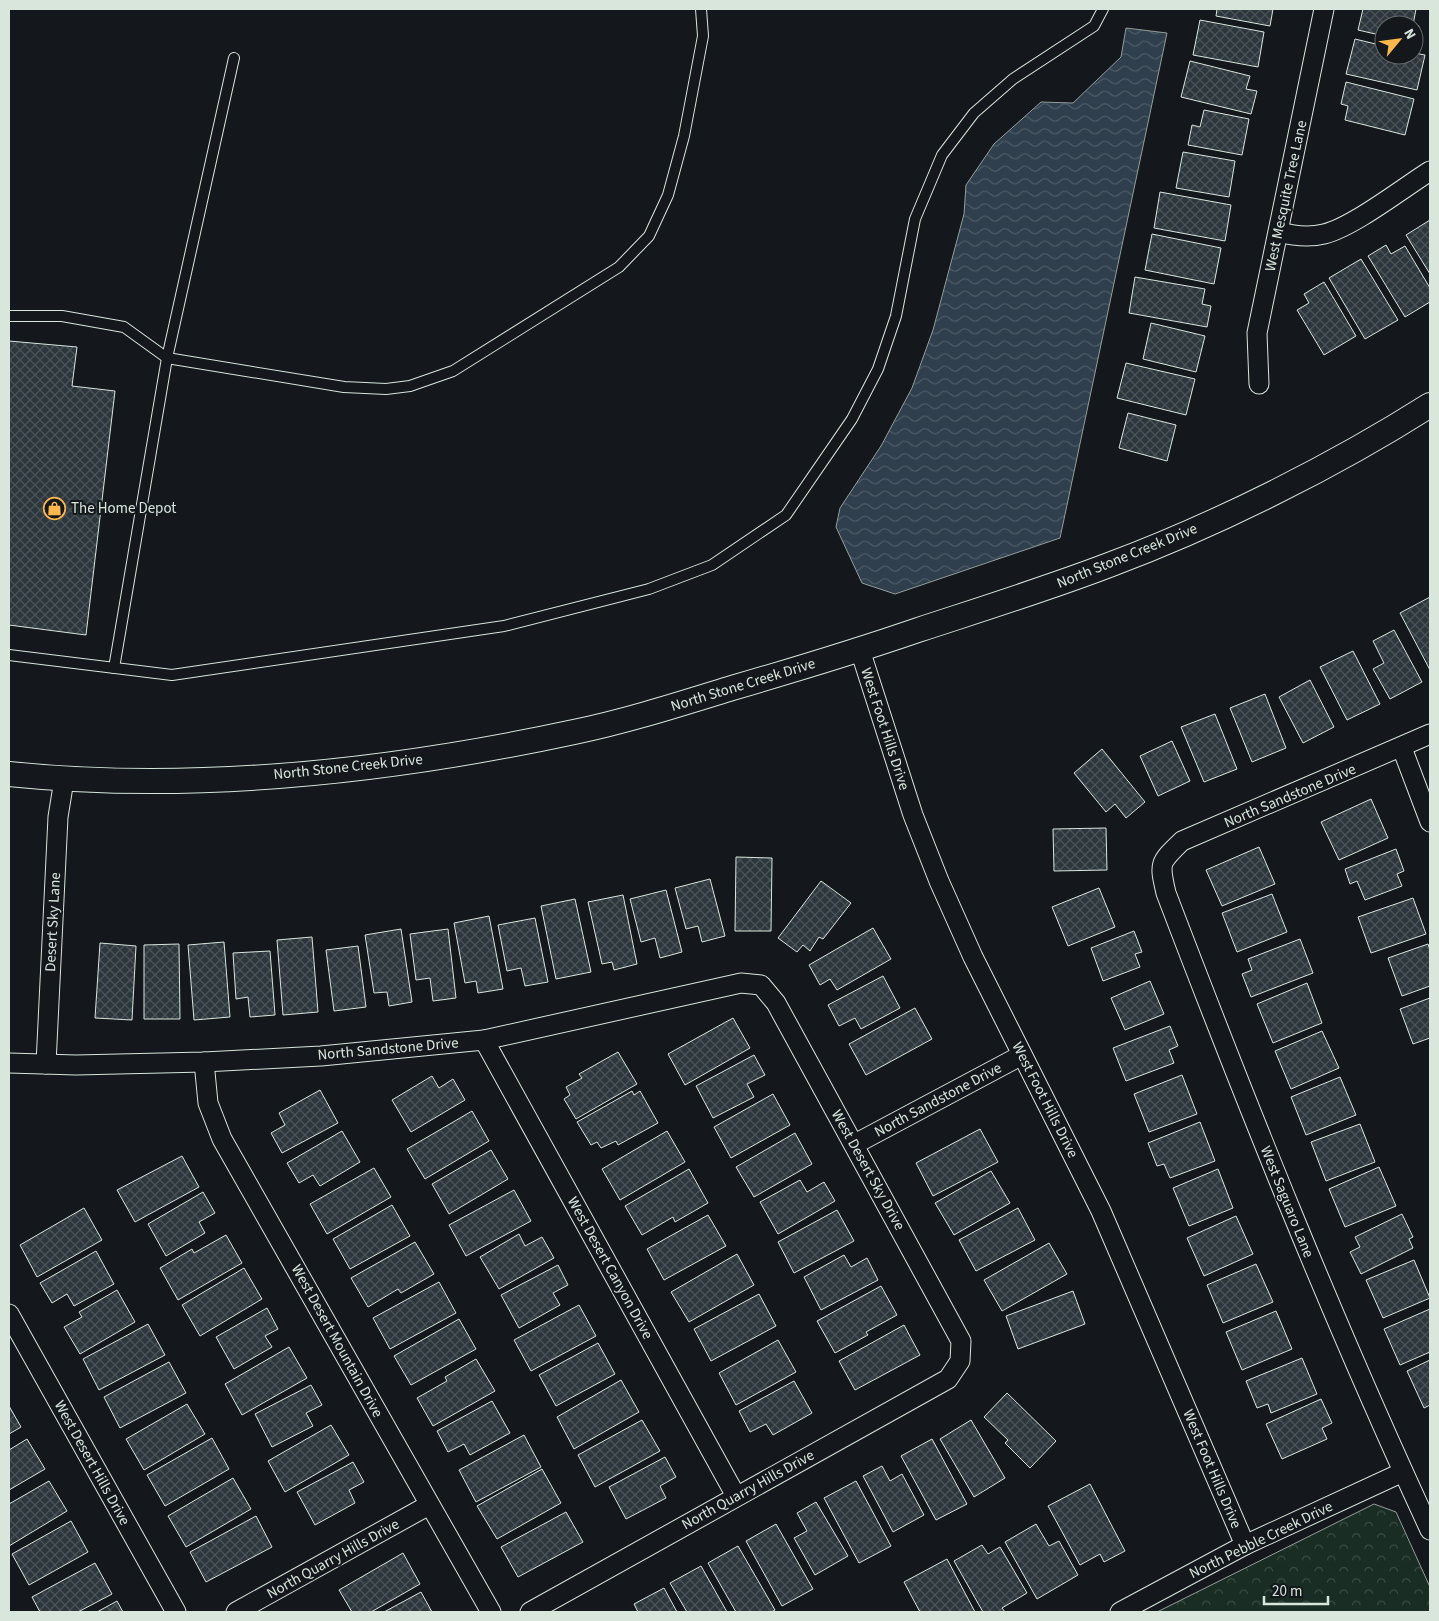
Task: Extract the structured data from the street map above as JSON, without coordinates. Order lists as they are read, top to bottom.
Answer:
{
  "streets": {
    "street": [
      "West Mesquite Tree Lane",
      "North Stone Creek Drive",
      "West Foot Hills Drive",
      "North Sandstone Drive",
      "Desert Sky Lane",
      "West Desert Sky Drive",
      "West Saguaro Lane",
      "West Desert Canyon Drive",
      "West Desert Mountain Drive",
      "West Desert Hills Drive",
      "North Quarry Hills Drive",
      "North Pebble Creek Drive"
    ]
  },
  "crossings": [
    ["North Stone Creek Drive", "West Foot Hills Drive"],
    ["North Stone Creek Drive", "Desert Sky Lane"],
    ["West Foot Hills Drive", "North Sandstone Drive"],
    ["West Foot Hills Drive", "North Pebble Creek Drive"],
    ["North Sandstone Drive", "Desert Sky Lane"],
    ["North Sandstone Drive", "West Desert Sky Drive"],
    ["North Sandstone Drive", "West Saguaro Lane"],
    ["North Sandstone Drive", "West Desert Canyon Drive"],
    ["North Sandstone Drive", "West Desert Mountain Drive"],
    ["West Desert Sky Drive", "North Quarry Hills Drive"],
    ["West Saguaro Lane", "North Pebble Creek Drive"],
    ["West Desert Canyon Drive", "North Quarry Hills Drive"],
    ["West Desert Mountain Drive", "North Quarry Hills Drive"]
  ],
  "places": {
    "shop": ["The Home Depot"]
  },
  "scale_bar": "20 m",
  "north": "top right"
}
